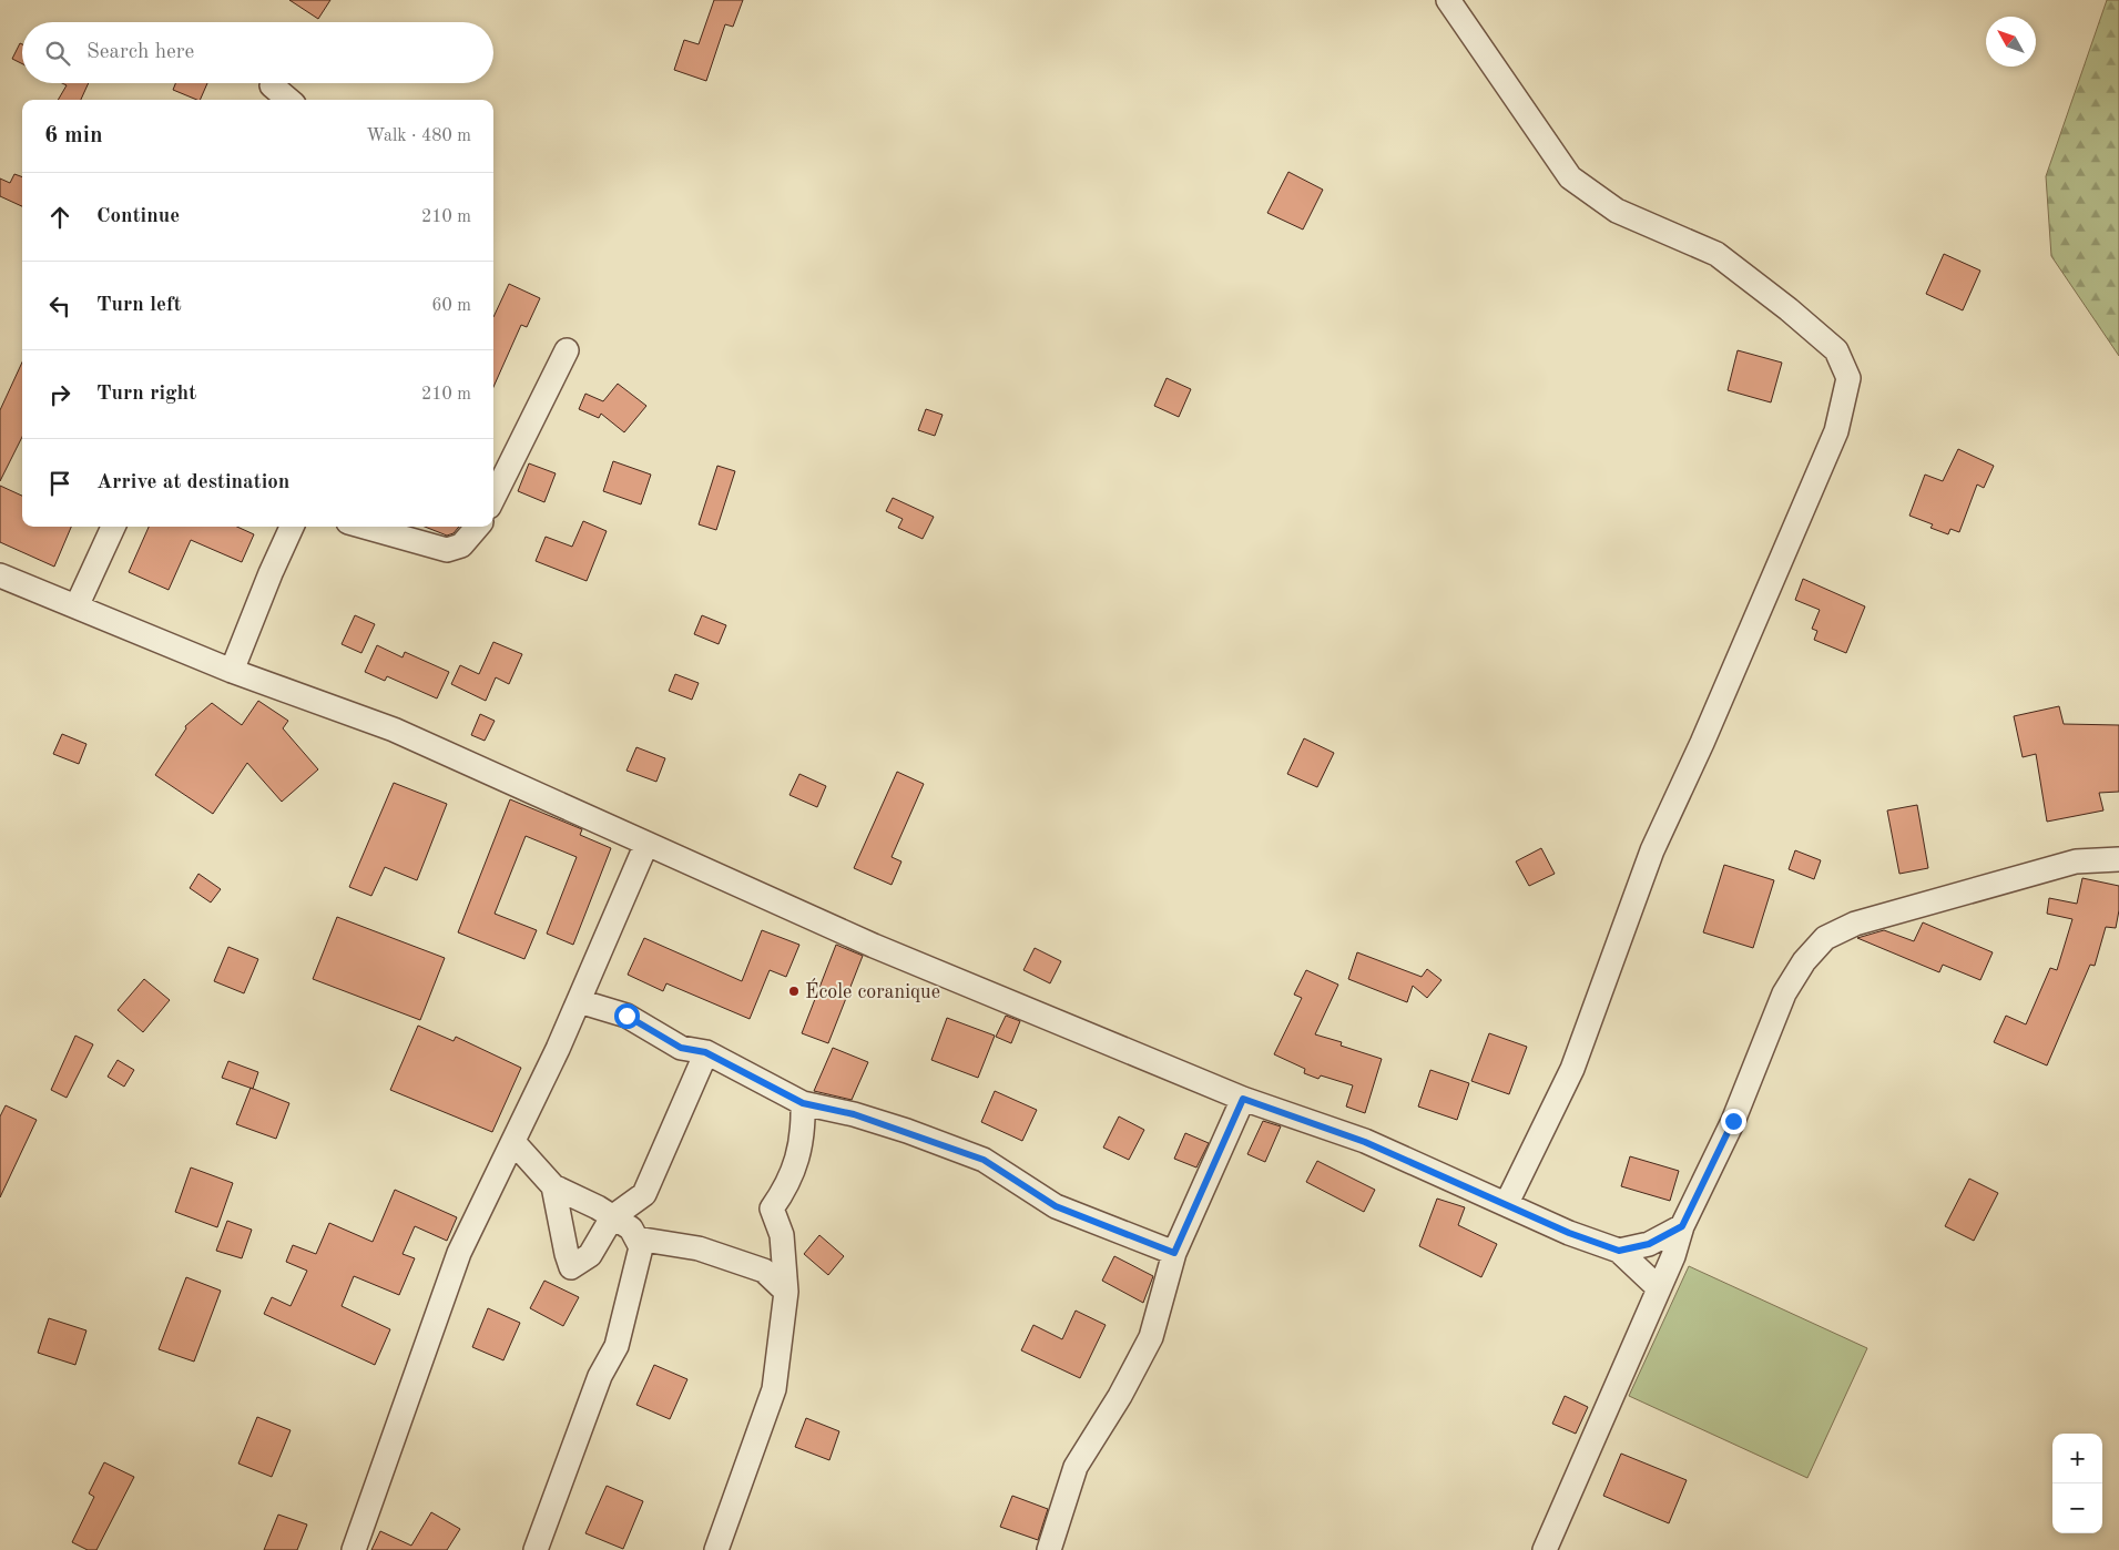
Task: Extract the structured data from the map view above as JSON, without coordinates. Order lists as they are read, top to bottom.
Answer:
{
  "places": ["École coranique"],
  "north": "top left",
  "page": {
    "search": "Search here",
    "heading": ["6 min", "Walk · 480 m"],
    "list": [
      ["Continue", "210 m"],
      ["Turn left", "60 m"],
      ["Turn right", "210 m"],
      "Arrive at destination"
    ],
    "map_buttons": ["+", "−"]
  }
}
